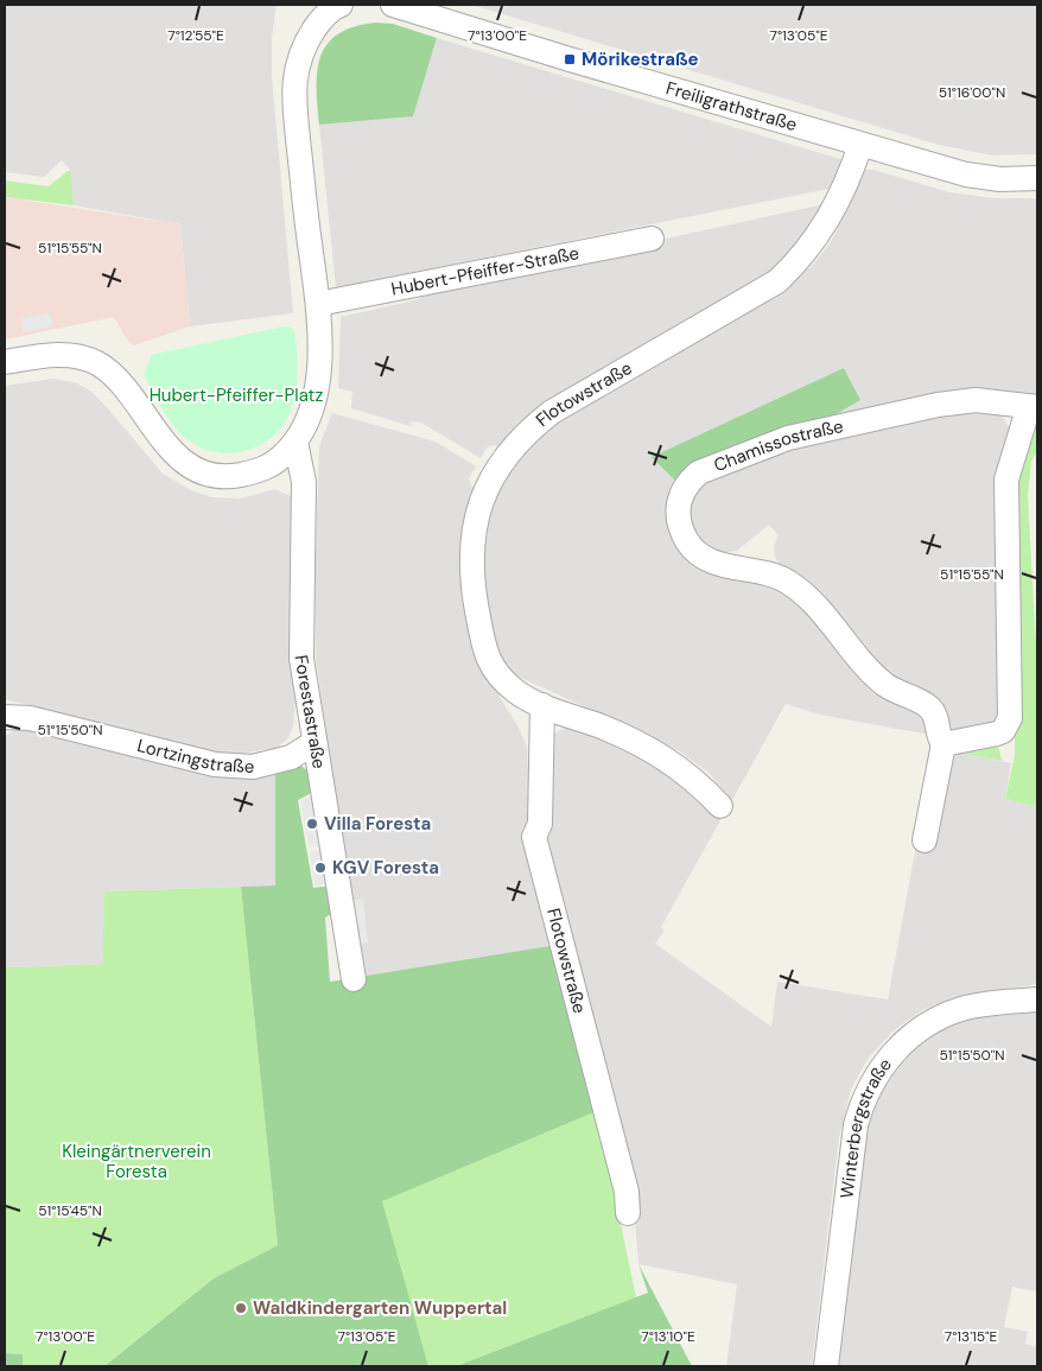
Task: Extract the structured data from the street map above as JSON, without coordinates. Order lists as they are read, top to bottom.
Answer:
{
  "streets": {
    "street": [
      "Freiligrathstraße",
      "Hubert-Pfeiffer-Straße",
      "Flotowstraße",
      "Chamissostraße",
      "Forestastraße",
      "Lortzingstraße",
      "Winterbergstraße"
    ]
  },
  "crossings": [
    ["Freiligrathstraße", "Flotowstraße"],
    ["Forestastraße", "Lortzingstraße"]
  ],
  "parks": ["Hubert-Pfeiffer-Platz", "Kleingärtnerverein Foresta"],
  "places": {
    "transit": ["Mörikestraße"],
    "other": ["Villa Foresta", "KGV Foresta", "Waldkindergarten Wuppertal"]
  },
  "coordinates": [
    "7°12'55\"E",
    "7°13'00\"E",
    "7°13'05\"E",
    "51°16'00\"N",
    "51°15'55\"N",
    "51°15'50\"N",
    "51°15'45\"N",
    "7°13'15\"E",
    "7°13'10\"E"
  ]
}
